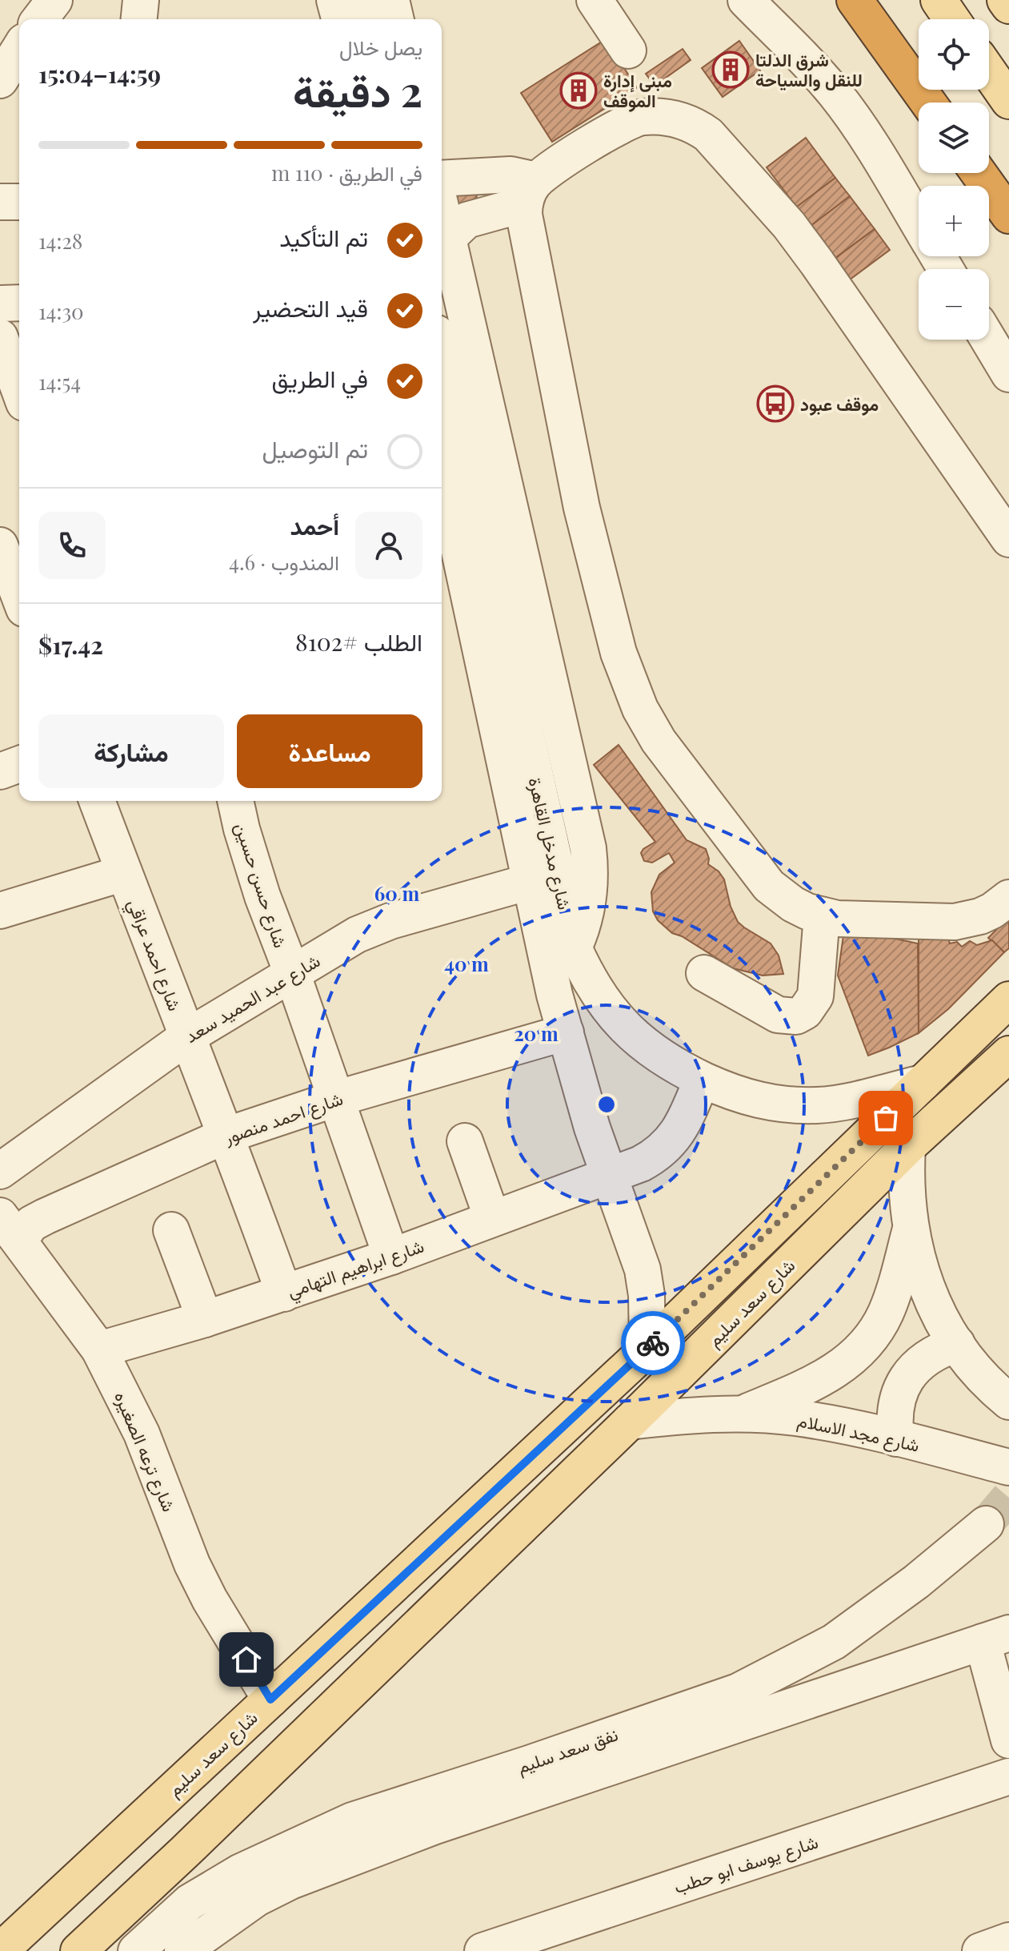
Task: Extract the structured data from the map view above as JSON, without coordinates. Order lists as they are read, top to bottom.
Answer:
{
  "streets": {
    "main road": ["شارع سعد سليم"],
    "street": [
      "شارع مدخل القاهرة",
      "شارع حسن حسين",
      "شارع احمد عراقي",
      "شارع عبد الحميد سعد",
      "شارع احمد منصور",
      "شارع ابراهيم التهامي",
      "شارع مجد الاسلام",
      "شارع ترعه الصغيره",
      "نفق سعد سليم",
      "شارع يوسف ابو حطب"
    ]
  },
  "crossings": [
    ["شارع مدخل القاهرة", "شارع عبد الحميد سعد"],
    ["شارع مدخل القاهرة", "شارع احمد منصور"],
    ["شارع مدخل القاهرة", "شارع ابراهيم التهامي"],
    ["شارع مدخل القاهرة", "شارع سعد سليم"],
    ["شارع حسن حسين", "شارع عبد الحميد سعد"],
    ["شارع حسن حسين", "شارع احمد منصور"],
    ["شارع حسن حسين", "شارع ابراهيم التهامي"],
    ["شارع احمد عراقي", "شارع عبد الحميد سعد"],
    ["شارع احمد عراقي", "شارع احمد منصور"],
    ["شارع احمد عراقي", "شارع ابراهيم التهامي"],
    ["شارع احمد منصور", "شارع ترعه الصغيره"],
    ["شارع ابراهيم التهامي", "شارع ترعه الصغيره"],
    ["شارع سعد سليم", "شارع مجد الاسلام"],
    ["شارع سعد سليم", "شارع ترعه الصغيره"]
  ],
  "places": {
    "building": ["شرق الدلتا للنقل والسياحة", "مبنى إدارة الموقف"],
    "bus stop": ["موقف عبود"]
  },
  "page": {
    "map_buttons": ["+", "−"],
    "heading": ["2 دقيقة", "يصل خلال", "14:59–15:04"],
    "panel": [
      "أحمد",
      "المندوب · 4.6",
      "الطلب #8102",
      "$17.42"
    ],
    "bar": "في الطريق · 110 m",
    "list": [
      ["تم التأكيد", "14:28"],
      ["قيد التحضير", "14:30"],
      ["في الطريق", "14:54"],
      "تم التوصيل"
    ],
    "buttons": ["مساعدة", "مشاركة"]
  },
  "rings": ["60 m", "40 m", "20 m"]
}
